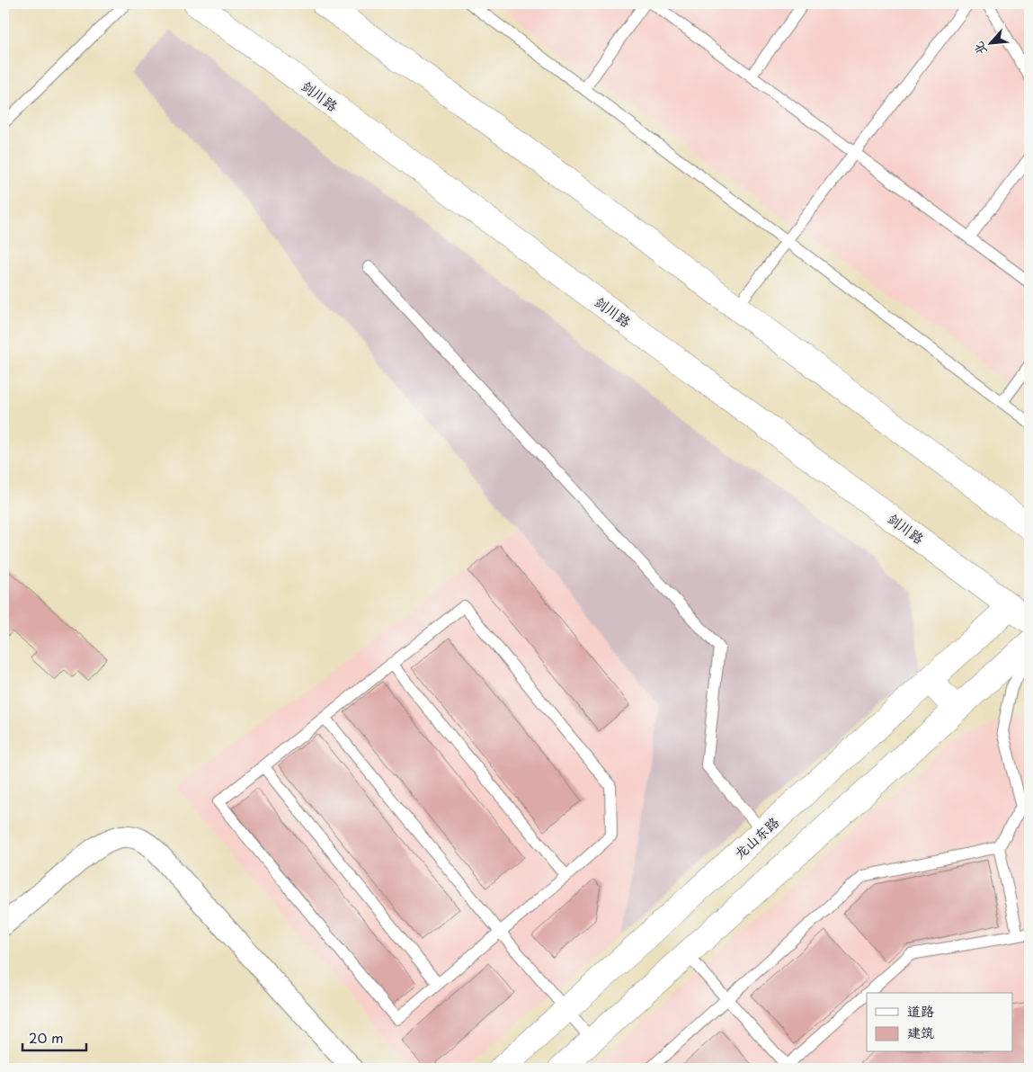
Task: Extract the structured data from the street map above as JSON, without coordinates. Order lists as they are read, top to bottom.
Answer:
{
  "streets": {
    "main road": ["剑川路", "龙山东路"]
  },
  "crossings": [
    ["剑川路", "龙山东路"]
  ],
  "legend": ["道路", "建筑"],
  "scale_bar": "20 m",
  "north": "bottom left"
}
